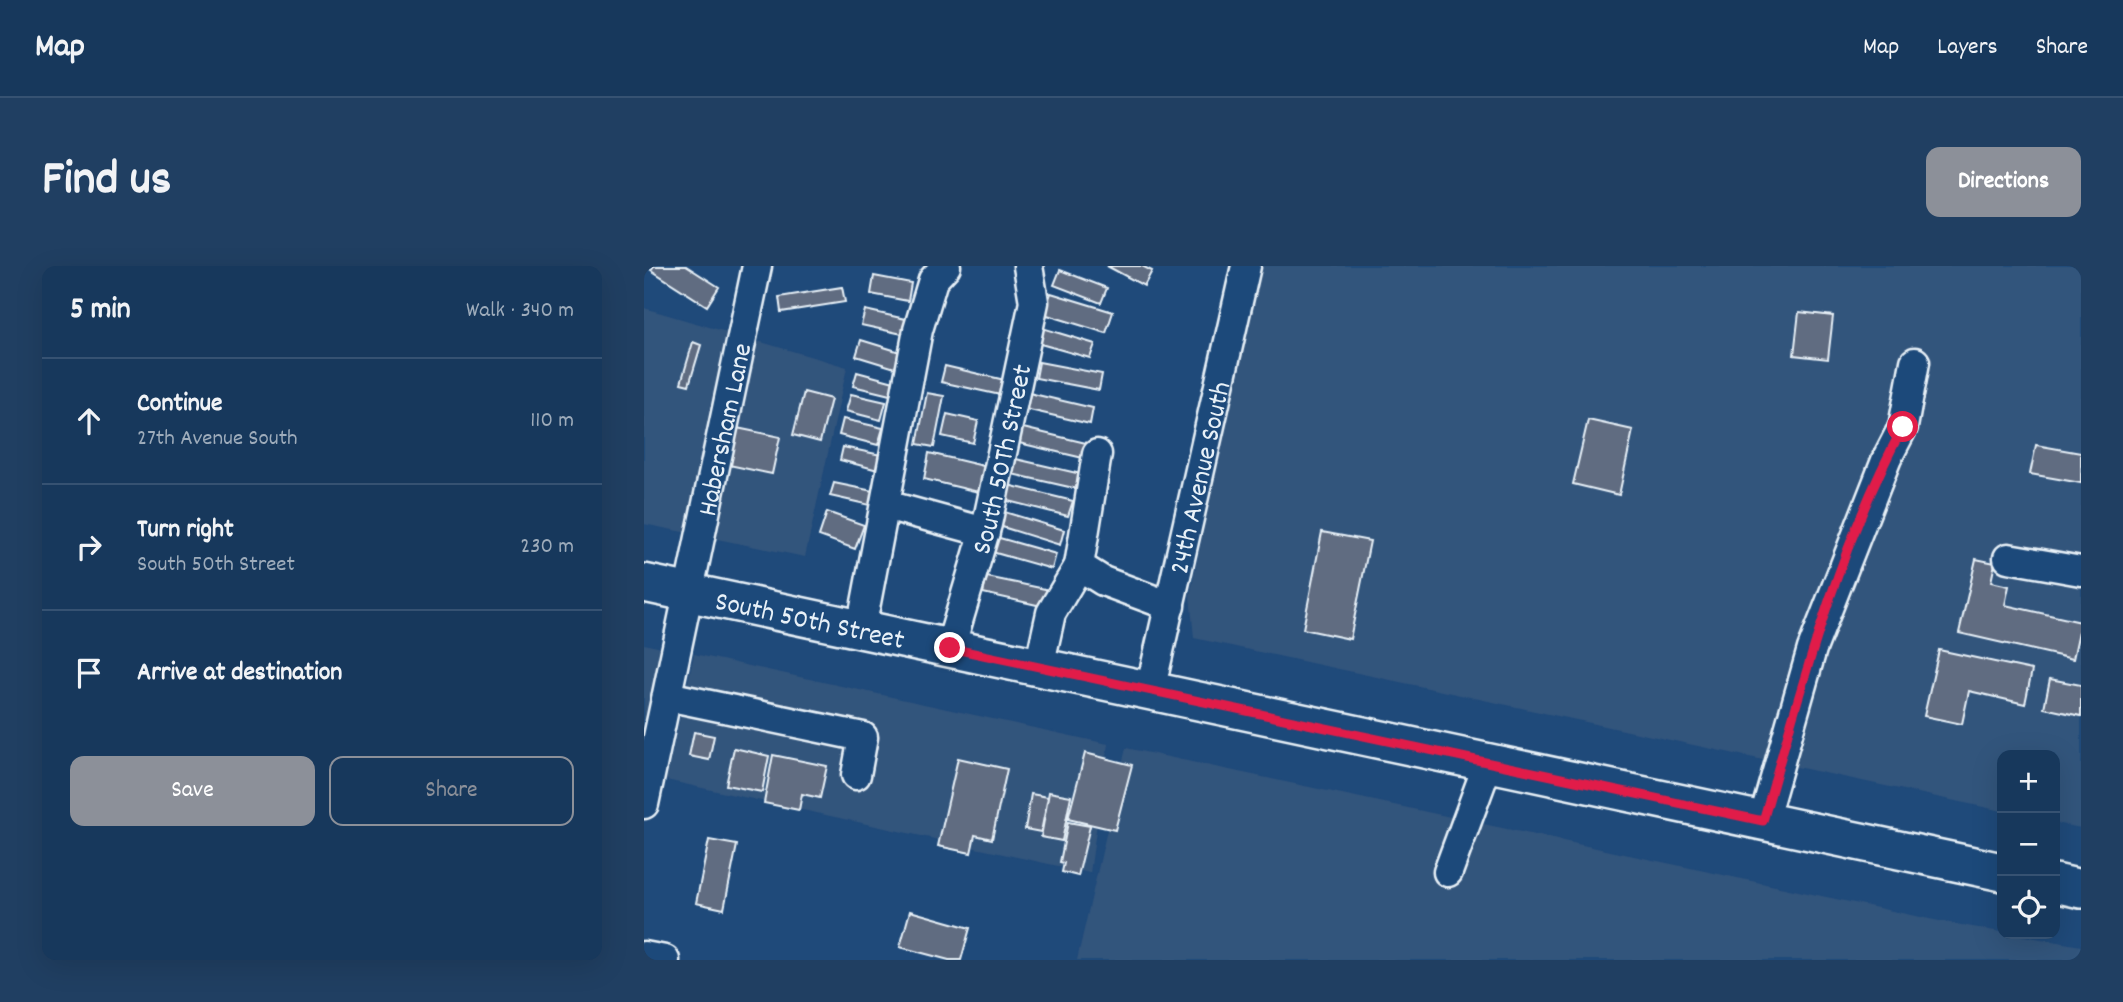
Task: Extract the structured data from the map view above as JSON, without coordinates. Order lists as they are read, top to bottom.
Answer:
{
  "streets": {
    "main road": ["South 50th Street"],
    "street": ["Habersham Lane", "South 50Th Street", "24th Avenue South"]
  },
  "crossings": [
    ["Habersham Lane", "South 50th Street"],
    ["South 50Th Street", "South 50th Street"],
    ["24th Avenue South", "South 50th Street"]
  ],
  "page": {
    "header": "Map",
    "nav": ["Map", "Layers", "Share"],
    "title": "Find us",
    "buttons": [
      "Directions",
      ["Save", "Share"]
    ],
    "heading": ["5 min", "Walk · 340 m"],
    "list": [
      ["Continue", "27th Avenue South", "110 m"],
      ["Turn right", "South 50th Street", "230 m"],
      "Arrive at destination"
    ],
    "map_buttons": ["+", "−"]
  }
}
